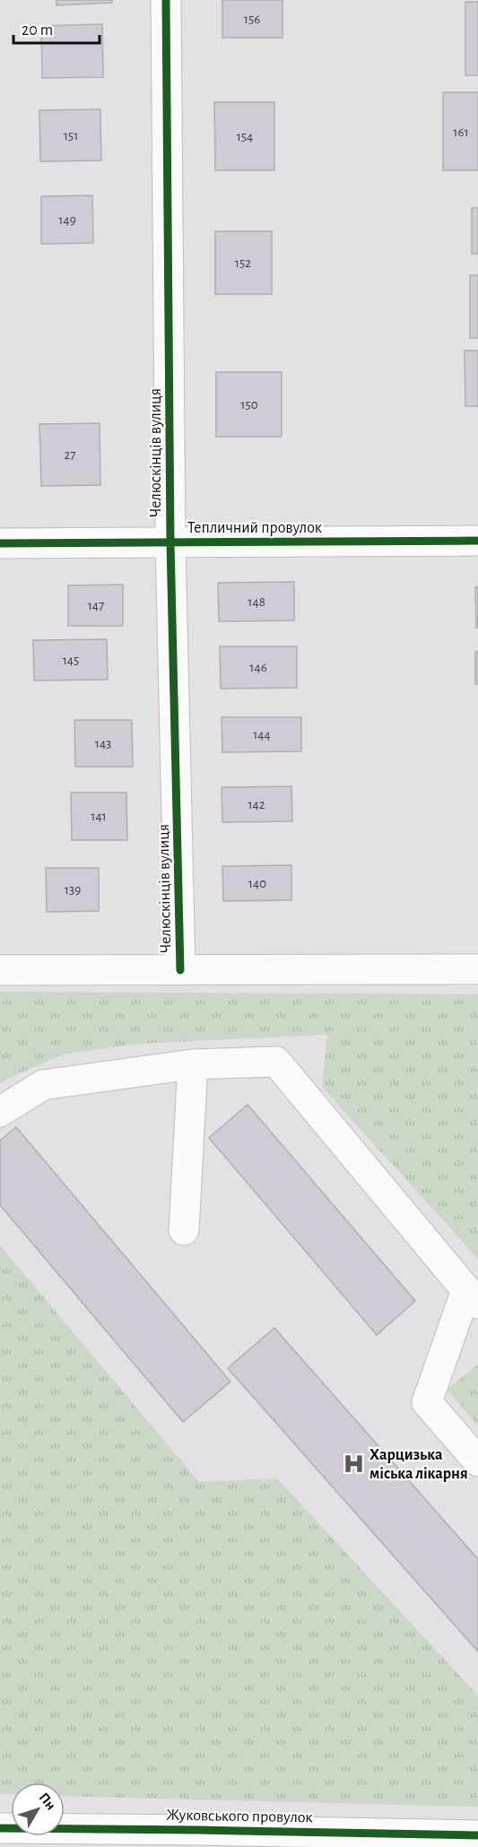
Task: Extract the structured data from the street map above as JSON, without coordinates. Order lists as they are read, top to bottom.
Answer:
{
  "streets": {
    "street": ["Челюскінців вулиця", "Тепличний провулок", "Жуковського провулок"]
  },
  "crossings": [
    ["Челюскінців вулиця", "Тепличний провулок"]
  ],
  "places": {
    "hospital": ["Харцизька міська лікарня"]
  },
  "house_numbers": [
    "156",
    "161",
    "151",
    "154",
    "149",
    "152",
    "150",
    "27",
    "148",
    "147",
    "145",
    "146",
    "144",
    "143",
    "142",
    "141",
    "140",
    "139"
  ],
  "scale_bar": "20 m",
  "north": "top right"
}
